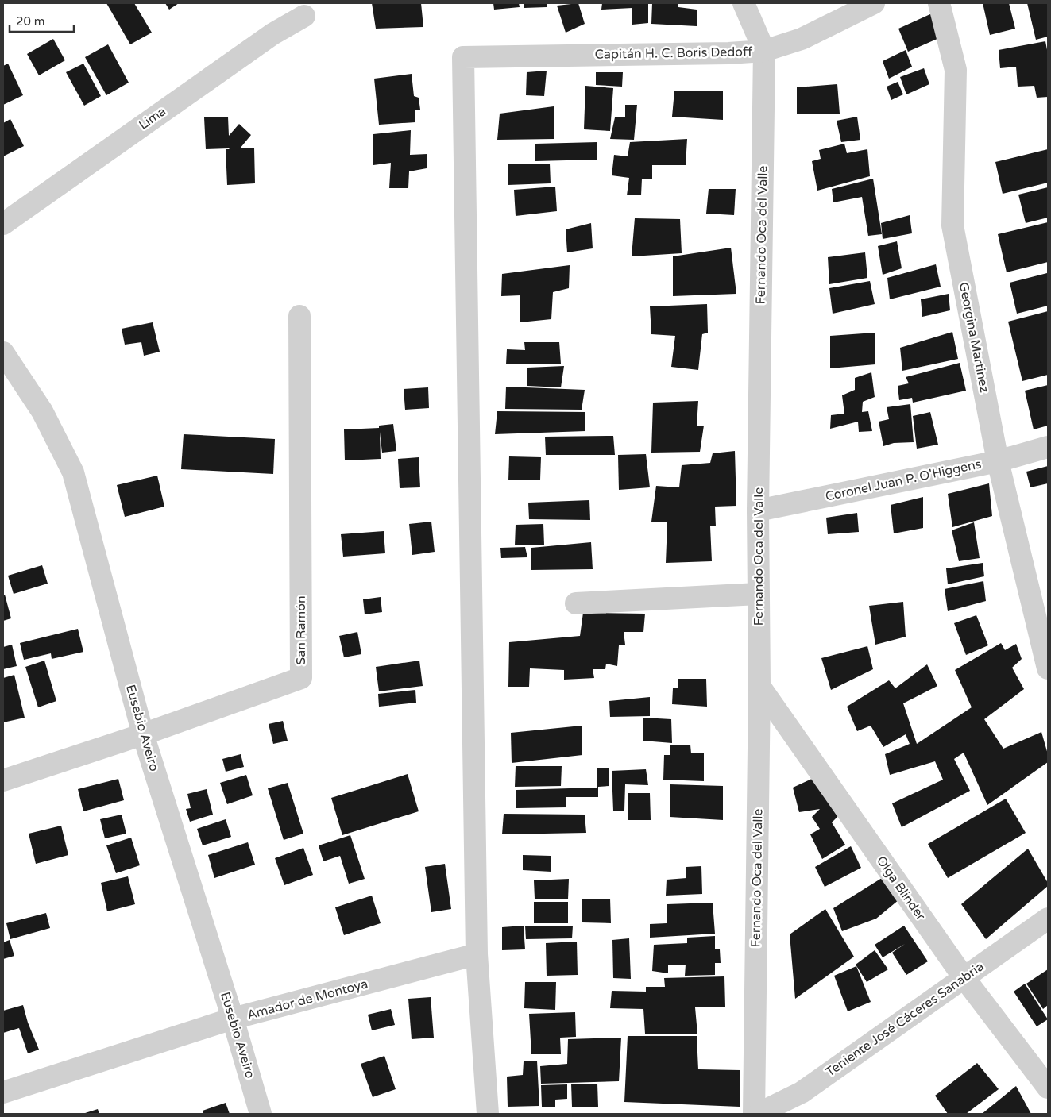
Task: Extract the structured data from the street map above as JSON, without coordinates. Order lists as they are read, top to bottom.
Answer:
{
  "streets": {
    "street": [
      "Capitán H. C. Boris Dedoff",
      "Lima",
      "Fernando Oca del Valle",
      "Georgina Martinez",
      "Coronel Juan P. O'Higgens",
      "San Ramón",
      "Eusebio Aveiro",
      "Olga Blinder",
      "Amador de Montoya",
      "Teniente José Cáceres Sanabria"
    ]
  },
  "crossings": [
    ["Capitán H. C. Boris Dedoff", "Fernando Oca del Valle"],
    ["Capitán H. C. Boris Dedoff", "Amador de Montoya"],
    ["Fernando Oca del Valle", "Coronel Juan P. O'Higgens"],
    ["Fernando Oca del Valle", "Olga Blinder"],
    ["Georgina Martinez", "Coronel Juan P. O'Higgens"],
    ["San Ramón", "Eusebio Aveiro"],
    ["Eusebio Aveiro", "Amador de Montoya"],
    ["Olga Blinder", "Teniente José Cáceres Sanabria"]
  ],
  "scale_bar": "20 m"
}
